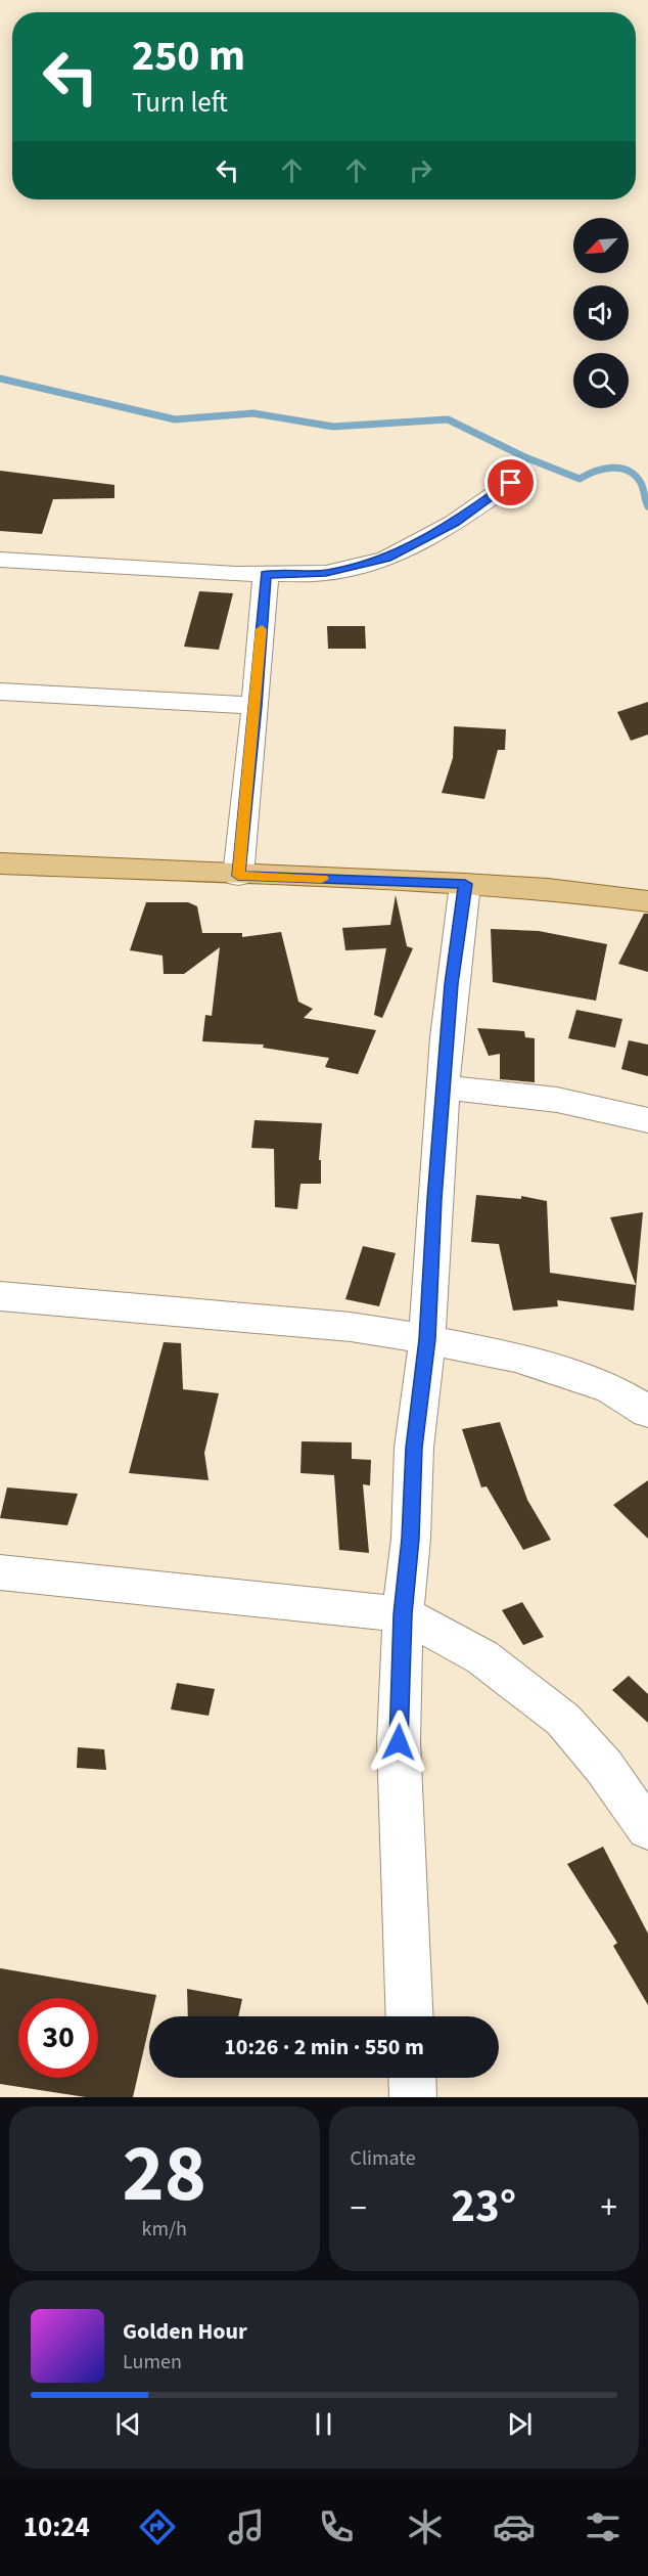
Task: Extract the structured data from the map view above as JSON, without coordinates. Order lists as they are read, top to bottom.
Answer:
{
  "north": "bottom left",
  "page": {
    "turn": ["250 m", "Turn left"],
    "limit": "30",
    "trip": "10:26 · 2 min · 550 m",
    "tile": [
      ["28", "km/h"],
      "Climate"
    ],
    "heat": ["−", "23°", "+"],
    "song": ["Golden Hour", "Lumen"],
    "tabs": "10:24"
  }
}
